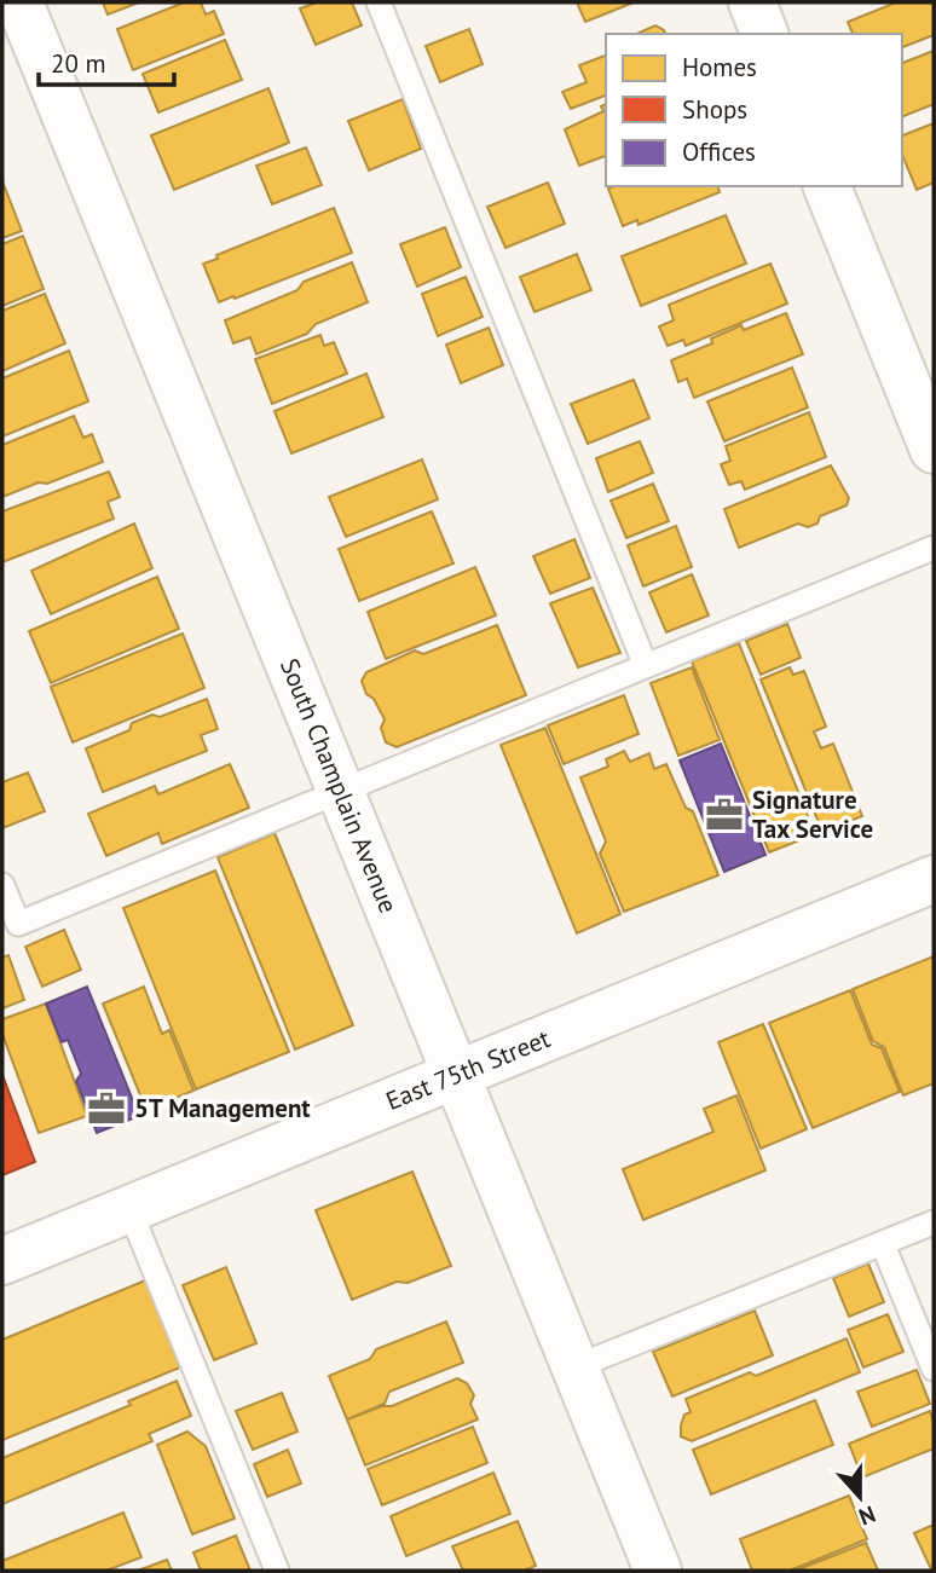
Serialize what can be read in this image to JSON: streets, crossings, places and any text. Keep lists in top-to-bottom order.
{
  "streets": {
    "street": ["South Champlain Avenue", "East 75th Street"]
  },
  "crossings": [
    ["South Champlain Avenue", "East 75th Street"]
  ],
  "places": {
    "office": ["Signature Tax Service", "5T Management"]
  },
  "legend": ["Homes", "Shops", "Offices"],
  "scale_bar": "20 m",
  "north": "bottom"
}
